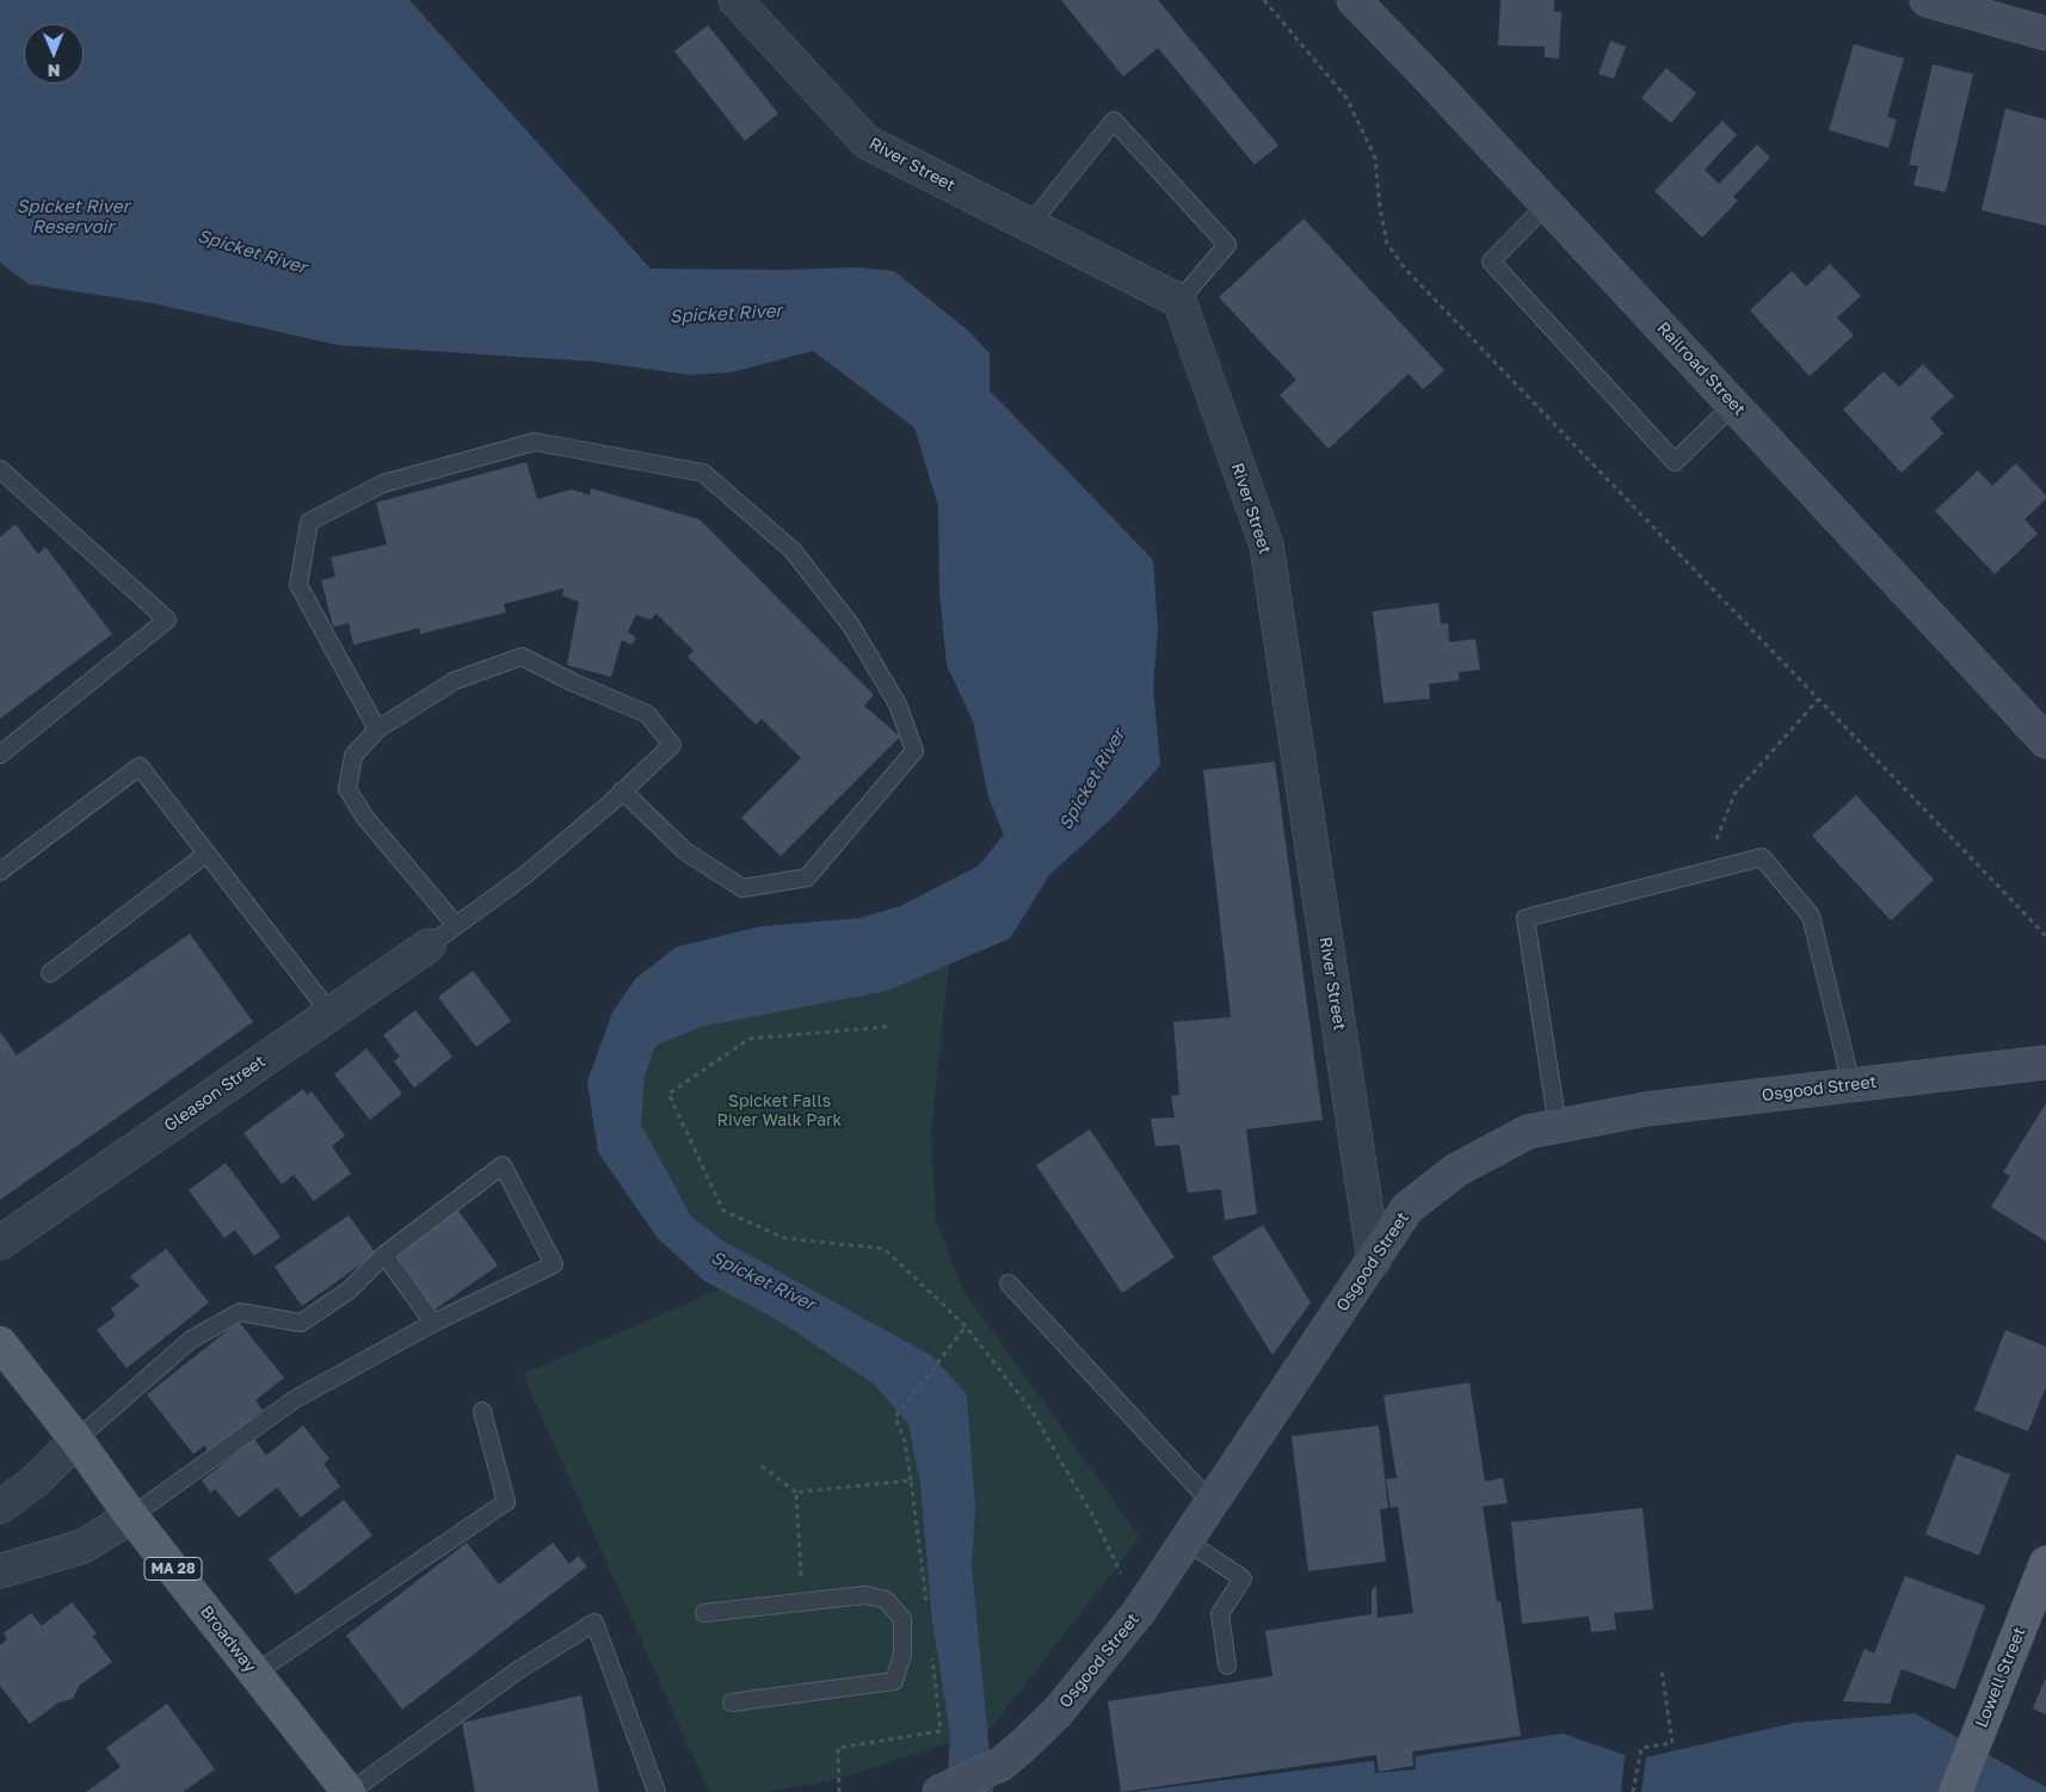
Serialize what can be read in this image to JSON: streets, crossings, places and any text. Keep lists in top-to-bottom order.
{
  "streets": {
    "main road": [
      "Railroad Street",
      "Osgood Street",
      "MA 28",
      "Broadway",
      "Lowell Street"
    ],
    "street": ["River Street", "Gleason Street"]
  },
  "crossings": [
    ["River Street", "Osgood Street"]
  ],
  "water": ["Spicket River Reservoir", "Spicket River"],
  "parks": ["Spicket Falls River Walk Park"],
  "north": "bottom"
}
